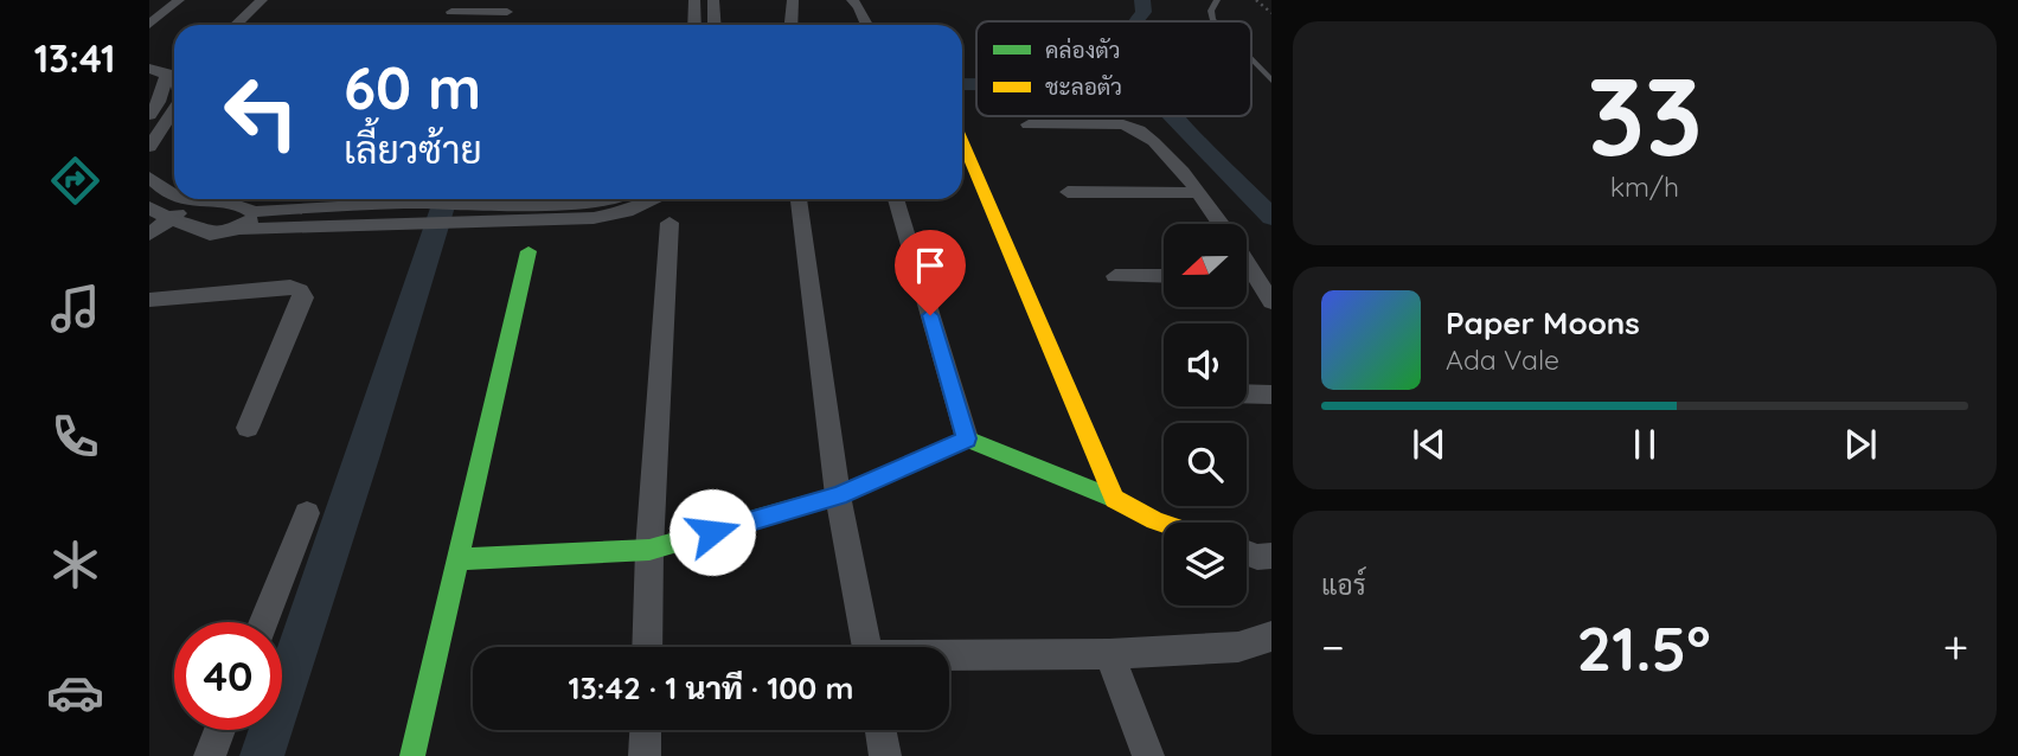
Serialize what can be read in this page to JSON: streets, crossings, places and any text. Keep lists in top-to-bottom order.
{
  "legend": ["คล่องตัว", "ชะลอตัว"],
  "north": "left",
  "page": {
    "tabs": "13:41",
    "tile": [
      ["33", "km/h"],
      "แอร์"
    ],
    "turn": ["60 m", "เลี้ยวซ้าย"],
    "song": ["Paper Moons", "Ada Vale"],
    "heat": ["−", "21.5°", "+"],
    "limit": "40",
    "trip": "13:42 · 1 นาที · 100 m"
  }
}
